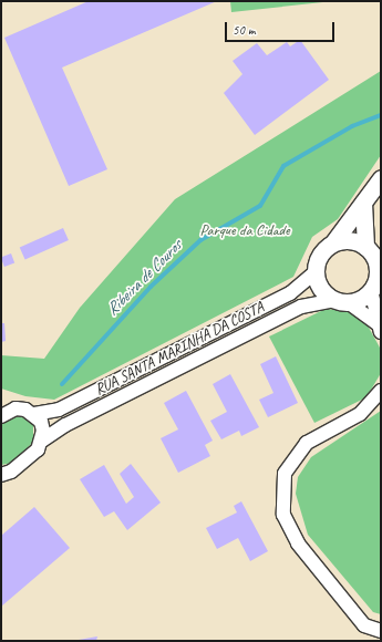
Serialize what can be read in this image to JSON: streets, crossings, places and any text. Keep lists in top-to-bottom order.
{
  "streets": {
    "street": ["RUA SANTA MARINHA DA COSTA"]
  },
  "water": ["Ribeira de Couros"],
  "parks": ["Parque da Cidade"],
  "scale_bar": "50 m"
}
